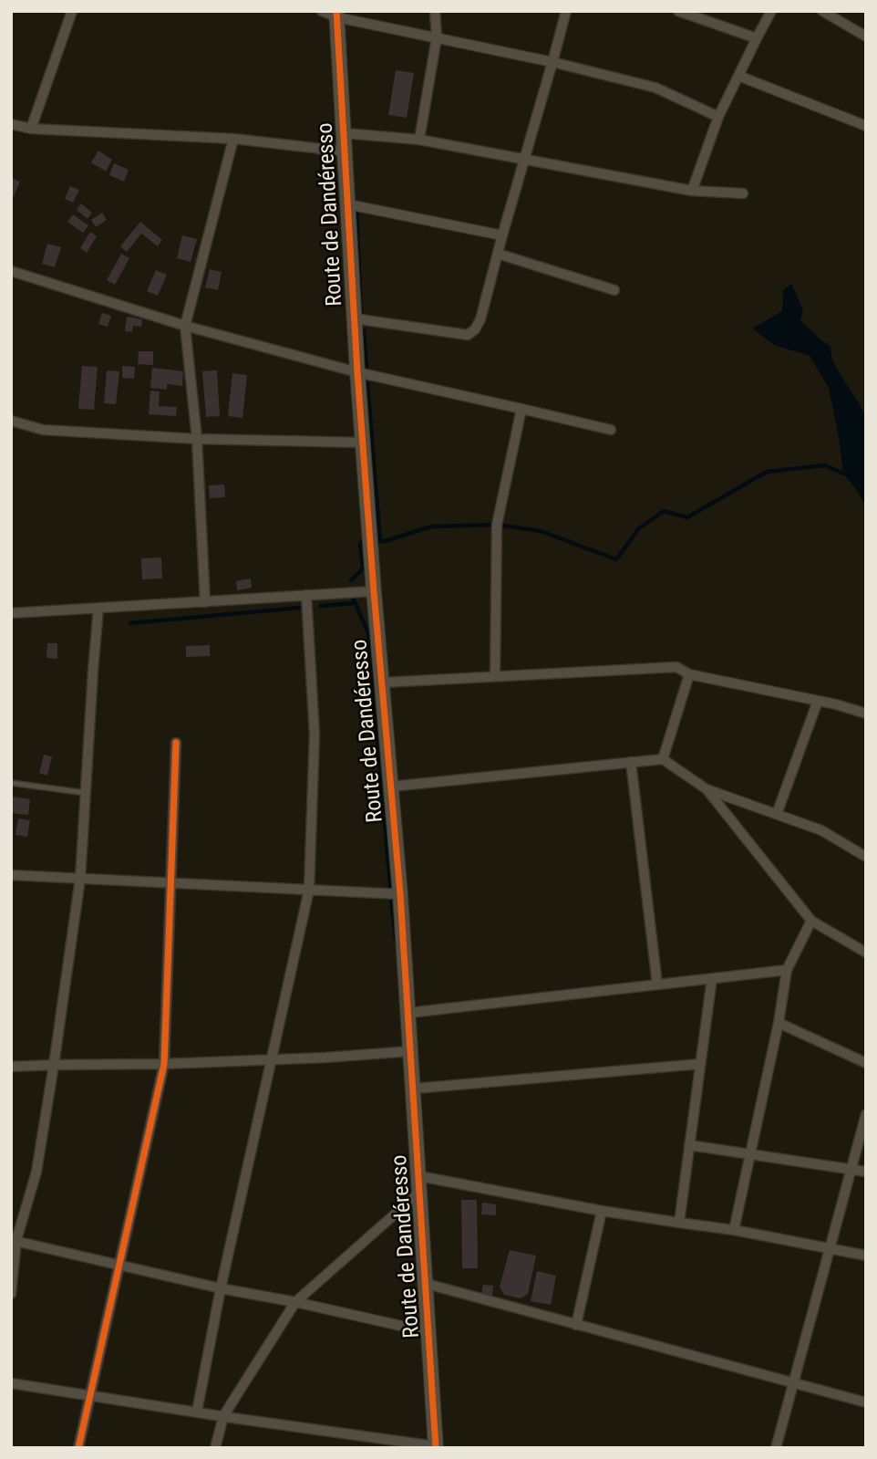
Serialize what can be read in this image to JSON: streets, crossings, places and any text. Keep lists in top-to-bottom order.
{
  "streets": {
    "street": ["Route de Dandéresso"]
  }
}
